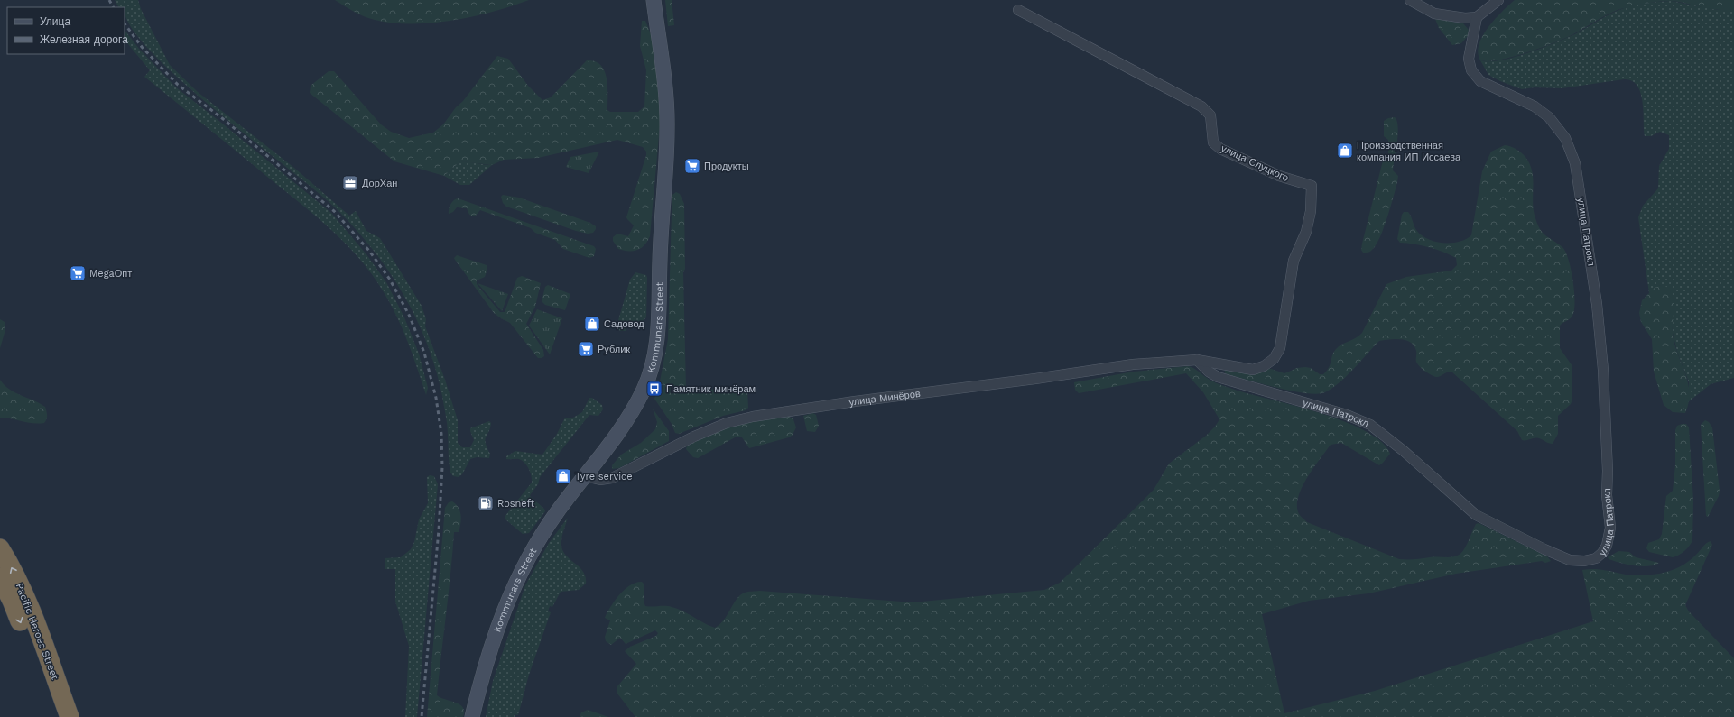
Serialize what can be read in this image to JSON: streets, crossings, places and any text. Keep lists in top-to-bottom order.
{
  "streets": {
    "highway": ["Pacific Heroes Street"],
    "main road": ["Kommunars Street"],
    "street": ["улица Слуцкого", "улица Патрокл", "улица Минёров"]
  },
  "crossings": [
    ["улица Слуцкого", "улица Минёров"],
    ["улица Патрокл", "улица Минёров"],
    ["Kommunars Street", "улица Минёров"]
  ],
  "places": {
    "shop": ["Производственная компания ИП Иссаева", "Садовод", "Tyre service"],
    "supermarket": ["Продукты", "MegaОпт", "Рублик"],
    "office": ["ДорХан"],
    "bus stop": ["Памятник минёрам"],
    "fuel station": ["Rosneft"]
  },
  "legend": ["Улица", "Железная дорога"]
}
